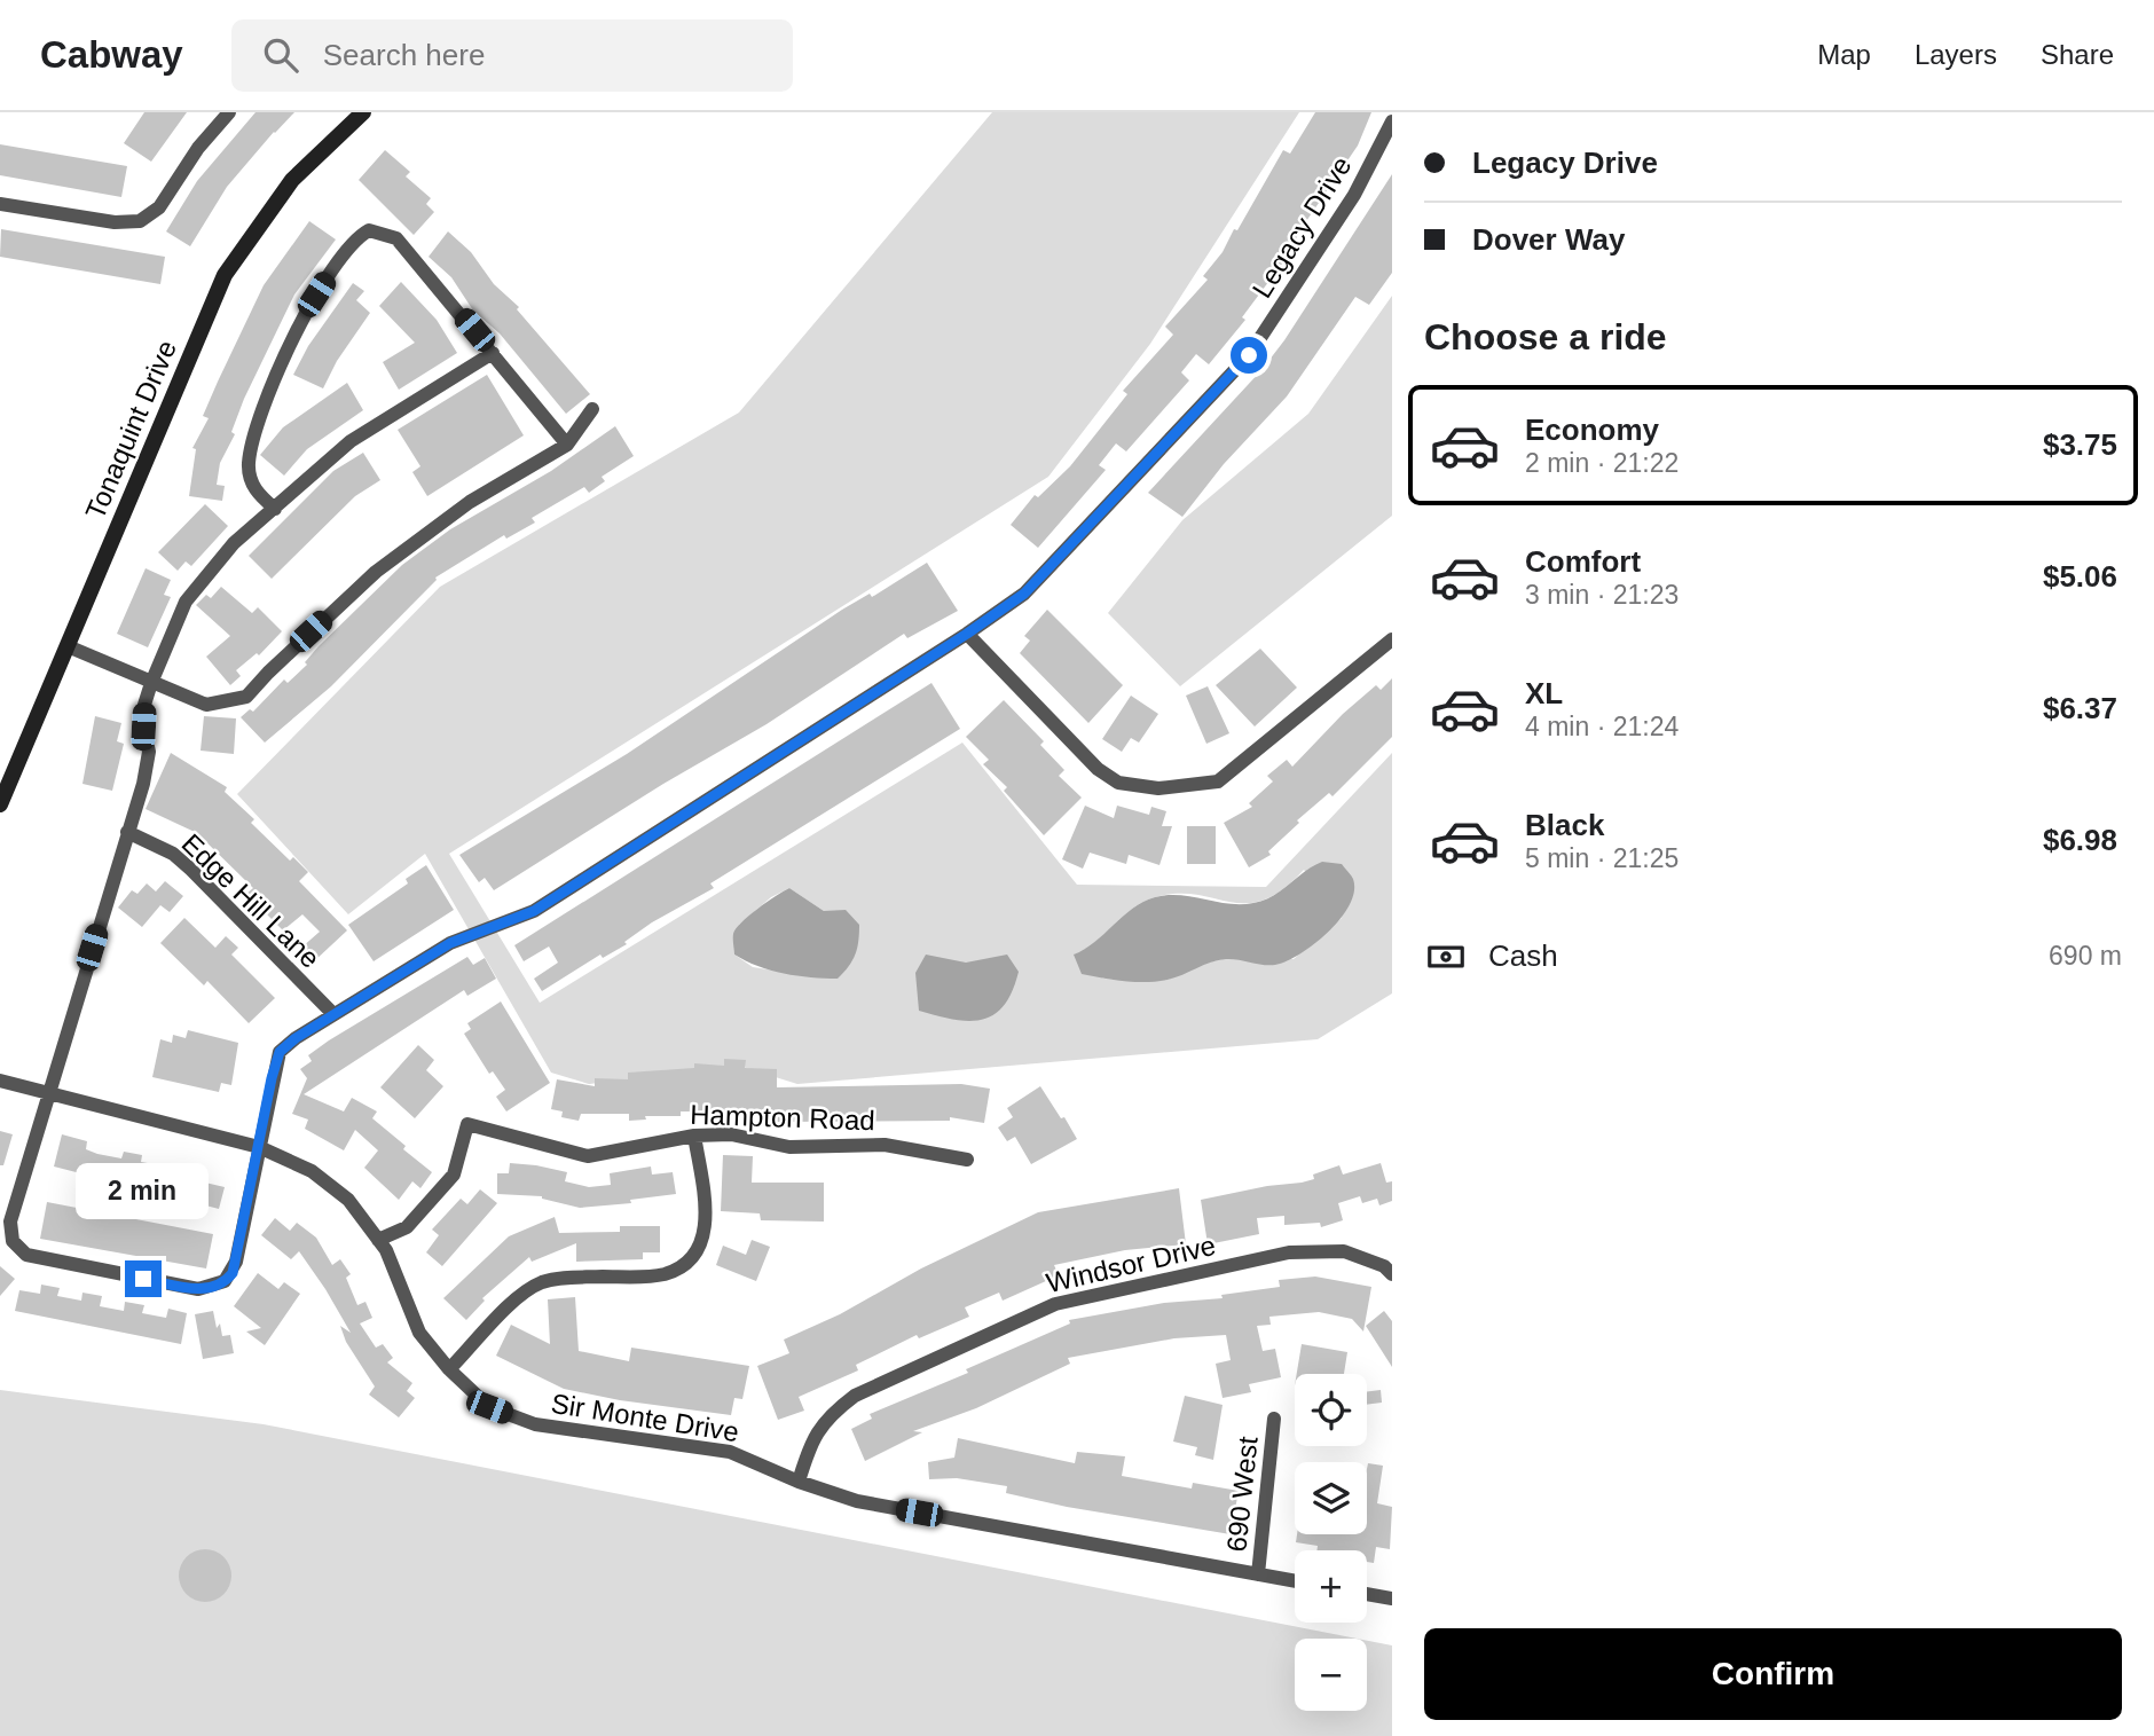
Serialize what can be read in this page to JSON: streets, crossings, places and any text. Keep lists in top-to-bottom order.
{
  "streets": {
    "street": [
      "Legacy Drive",
      "Tonaquint Drive",
      "Edge Hill Lane",
      "Hampton Road",
      "Windsor Drive",
      "Sir Monte Drive",
      "690 West"
    ]
  },
  "crossings": [
    ["Legacy Drive", "Edge Hill Lane"],
    ["Legacy Drive", "Sir Monte Drive"],
    ["Hampton Road", "Sir Monte Drive"],
    ["Windsor Drive", "Sir Monte Drive"],
    ["Sir Monte Drive", "690 West"]
  ],
  "page": {
    "header": "Cabway",
    "search": "Search here",
    "nav": ["Map", "Layers", "Share"],
    "banner": ["Legacy Drive", "Dover Way"],
    "heading": "Choose a ride",
    "list": [
      {
        "name": "Economy",
        "note": "2 min · 21:22",
        "value": "$3.75"
      },
      {
        "name": "Comfort",
        "note": "3 min · 21:23",
        "value": "$5.06"
      },
      {
        "name": "XL",
        "note": "4 min · 21:24",
        "value": "$6.37"
      },
      {
        "name": "Black",
        "note": "5 min · 21:25",
        "value": "$6.98"
      }
    ],
    "pay": ["Cash", "690 m"],
    "bubble": "2 min",
    "map_buttons": ["+", "−"],
    "buttons": "Confirm"
  }
}
